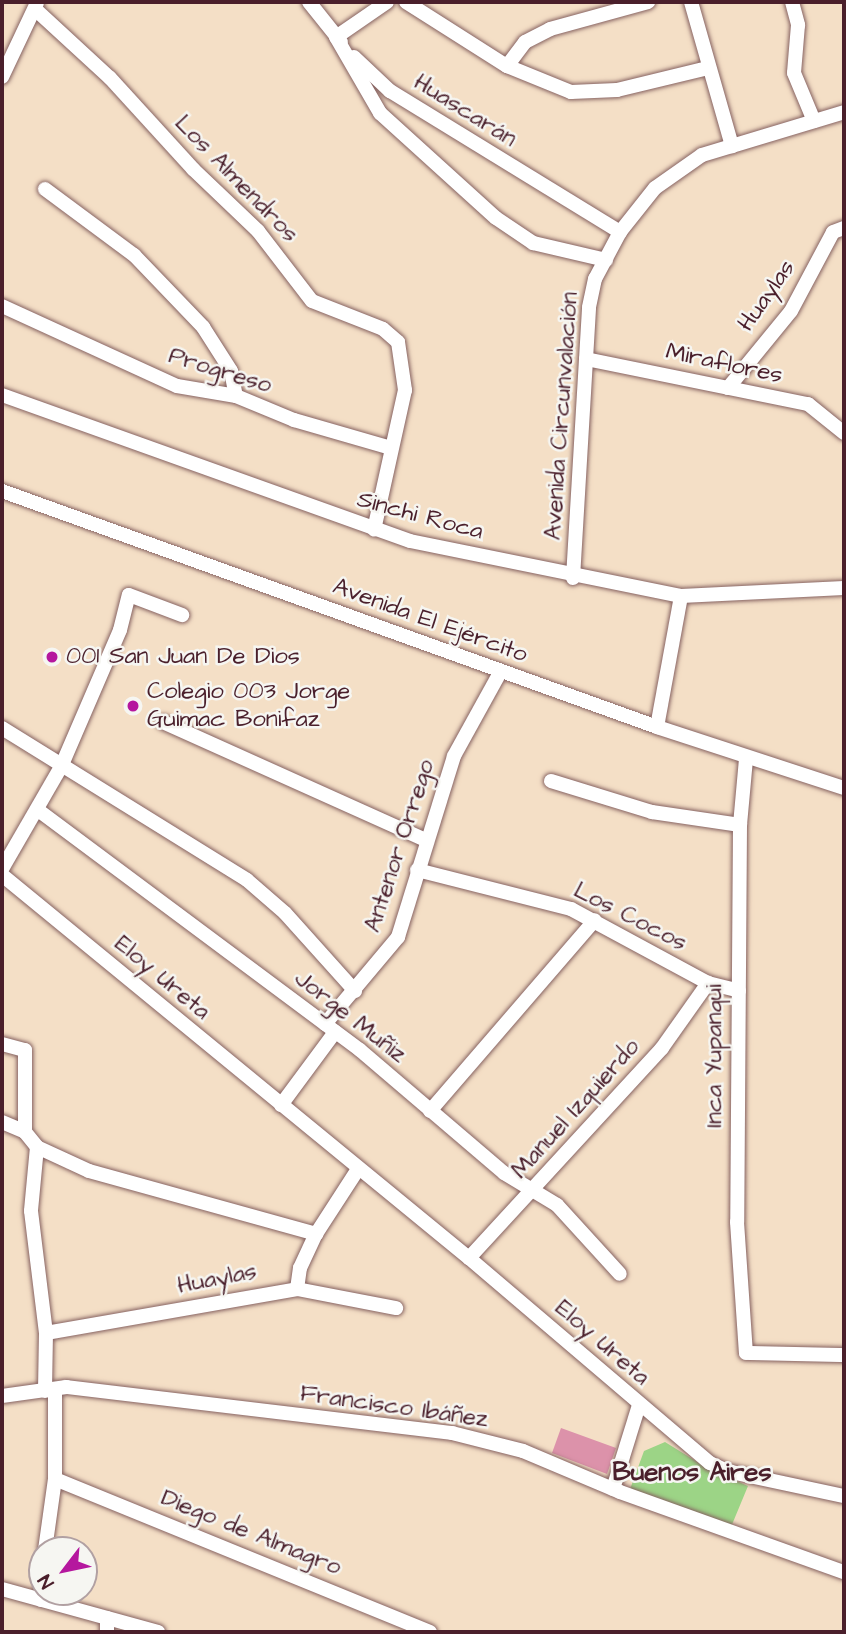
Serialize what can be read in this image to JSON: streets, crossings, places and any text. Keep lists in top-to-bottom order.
{
  "streets": {
    "street": [
      "Huascarán",
      "Los Almendros",
      "Huaylas",
      "Miraflores",
      "Progreso",
      "Avenida Circunvalación",
      "Sinchi Roca",
      "Avenida El Ejército",
      "Antenor Orrego",
      "Los Cocos",
      "Eloy Ureta",
      "Jorge Muñiz",
      "Inca Yupanqui",
      "Manuel Izquierdo",
      "Francisco Ibáñez",
      "Diego de Almagro"
    ]
  },
  "crossings": [
    ["Huascarán", "Avenida Circunvalación"],
    ["Los Almendros", "Progreso"],
    ["Los Almendros", "Sinchi Roca"],
    ["Huaylas", "Miraflores"],
    ["Miraflores", "Avenida Circunvalación"],
    ["Avenida Circunvalación", "Sinchi Roca"],
    ["Avenida El Ejército", "Antenor Orrego"],
    ["Avenida El Ejército", "Inca Yupanqui"],
    ["Antenor Orrego", "Los Cocos"],
    ["Antenor Orrego", "Eloy Ureta"],
    ["Antenor Orrego", "Jorge Muñiz"],
    ["Los Cocos", "Inca Yupanqui"],
    ["Los Cocos", "Manuel Izquierdo"],
    ["Eloy Ureta", "Manuel Izquierdo"],
    ["Jorge Muñiz", "Manuel Izquierdo"]
  ],
  "districts": ["Buenos Aires"],
  "places": ["001 San Juan De Dios", "Colegio 003 Jorge Guimac Bonifaz"],
  "north": "bottom left"
}
